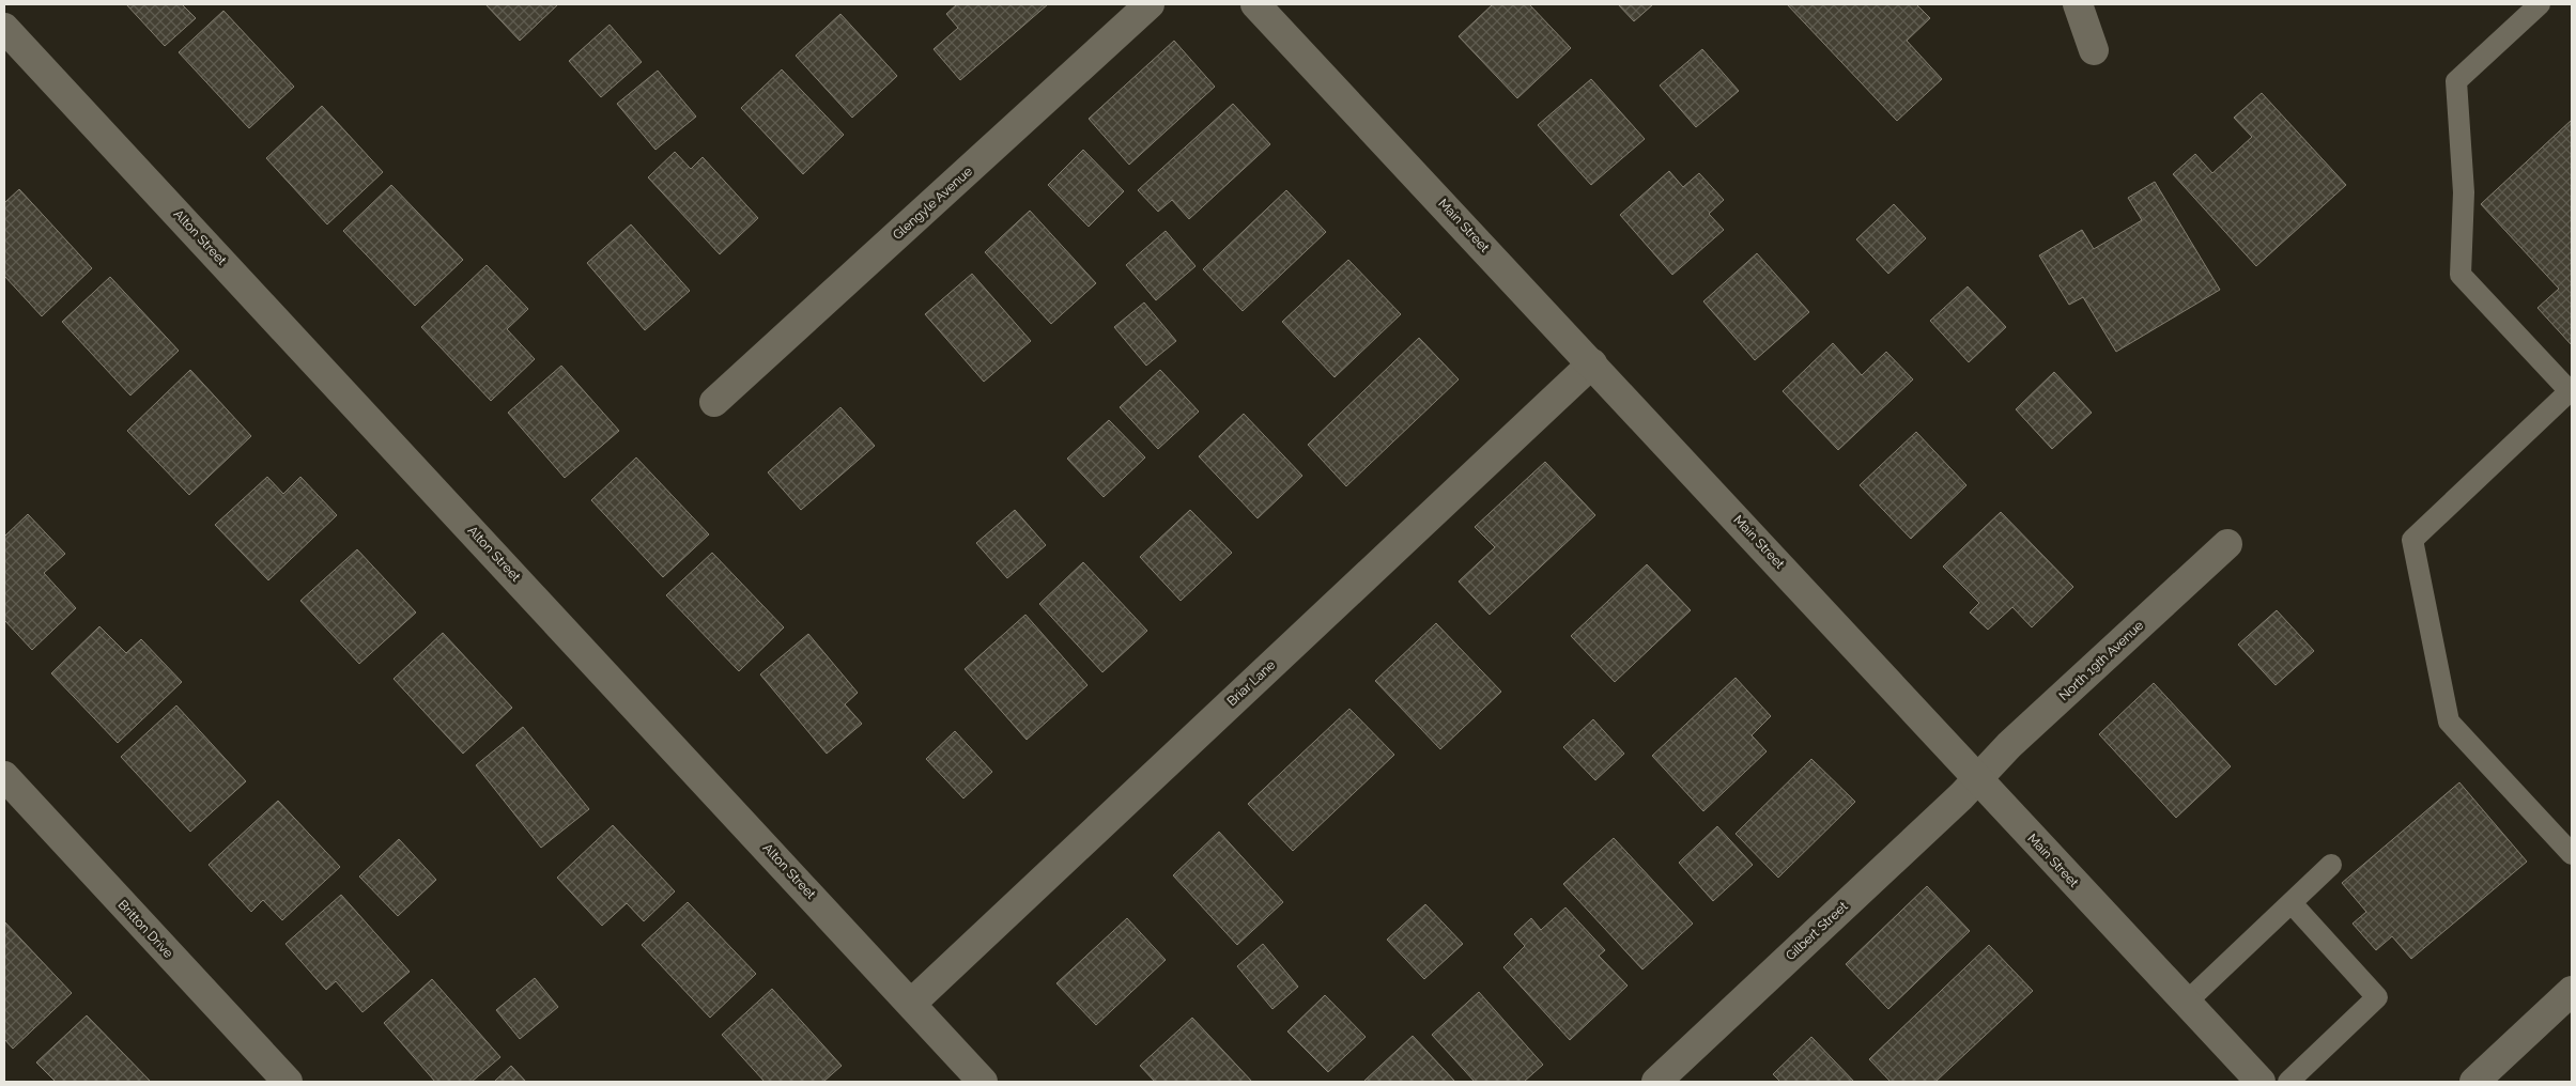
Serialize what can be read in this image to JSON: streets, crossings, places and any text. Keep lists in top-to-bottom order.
{
  "streets": {
    "street": [
      "Glengyle Avenue",
      "Main Street",
      "Alton Street",
      "North 19th Avenue",
      "Briar Lane",
      "Britton Drive",
      "Gilbert Street"
    ]
  },
  "crossings": [
    ["Main Street", "North 19th Avenue"],
    ["Main Street", "Briar Lane"],
    ["Main Street", "Gilbert Street"],
    ["Alton Street", "Briar Lane"],
    ["North 19th Avenue", "Gilbert Street"]
  ]
}
